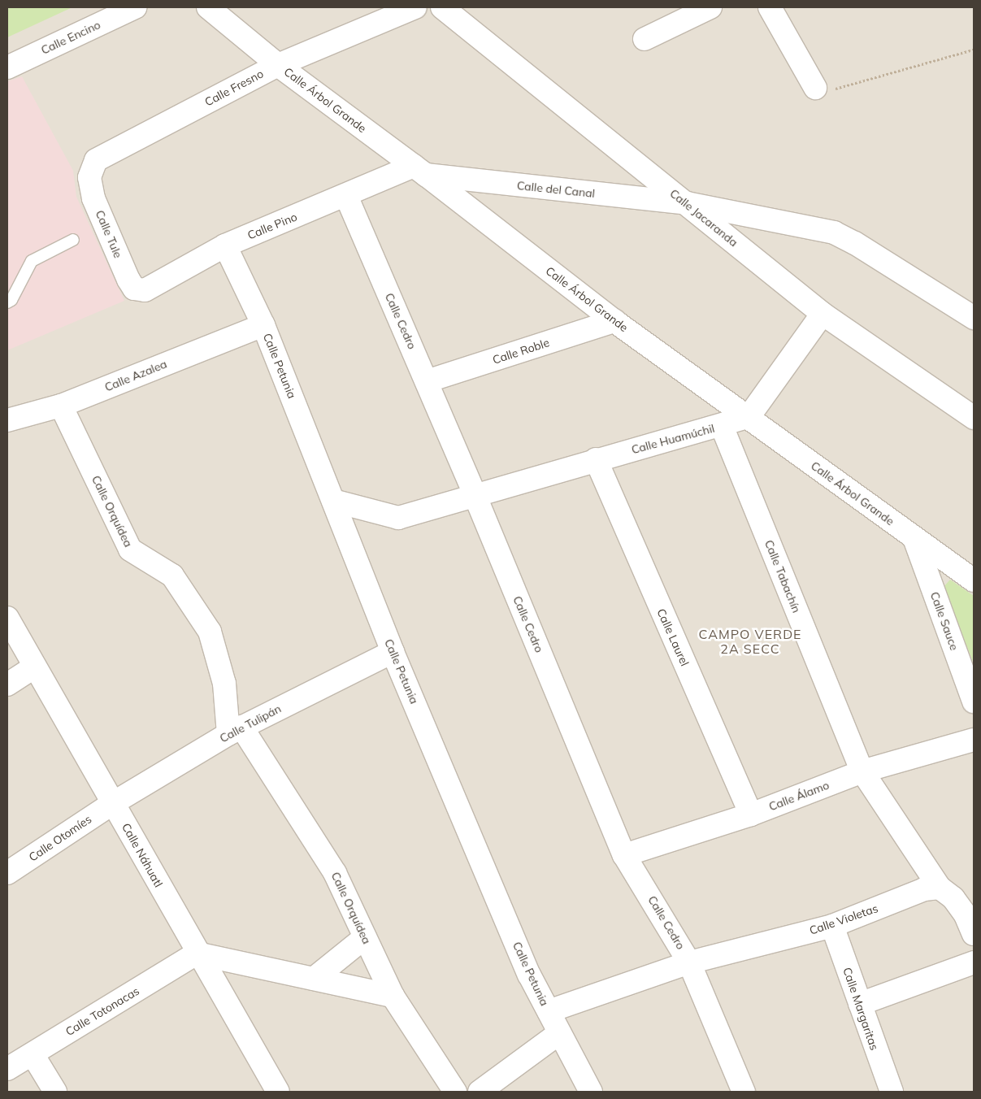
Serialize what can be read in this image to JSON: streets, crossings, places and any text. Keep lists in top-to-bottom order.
{
  "streets": {
    "street": [
      "Calle Encino",
      "Calle Fresno",
      "Calle Árbol Grande",
      "Calle del Canal",
      "Calle Jacaranda",
      "Calle Pino",
      "Calle Tule",
      "Calle Cedro",
      "Calle Roble",
      "Calle Petunia",
      "Calle Azalea",
      "Calle Huamúchil",
      "Calle Orquídea",
      "Calle Tabachín",
      "Calle Sauce",
      "Calle Laurel",
      "Calle Tulipán",
      "Calle Álamo",
      "Calle Otomíes",
      "Calle Náhuatl",
      "Calle Violetas",
      "Calle Margaritas",
      "Calle Totonacas"
    ]
  },
  "crossings": [
    ["Calle Fresno", "Calle Árbol Grande"],
    ["Calle Fresno", "Calle Tule"],
    ["Calle Árbol Grande", "Calle del Canal"],
    ["Calle Árbol Grande", "Calle Pino"],
    ["Calle Árbol Grande", "Calle Roble"],
    ["Calle Árbol Grande", "Calle Huamúchil"],
    ["Calle Árbol Grande", "Calle Sauce"],
    ["Calle del Canal", "Calle Jacaranda"],
    ["Calle del Canal", "Calle Pino"],
    ["Calle Pino", "Calle Tule"],
    ["Calle Pino", "Calle Cedro"],
    ["Calle Pino", "Calle Petunia"],
    ["Calle Cedro", "Calle Roble"],
    ["Calle Cedro", "Calle Huamúchil"],
    ["Calle Cedro", "Calle Álamo"],
    ["Calle Cedro", "Calle Violetas"],
    ["Calle Petunia", "Calle Azalea"],
    ["Calle Petunia", "Calle Huamúchil"],
    ["Calle Petunia", "Calle Tulipán"],
    ["Calle Petunia", "Calle Violetas"],
    ["Calle Azalea", "Calle Orquídea"],
    ["Calle Huamúchil", "Calle Tabachín"],
    ["Calle Huamúchil", "Calle Laurel"],
    ["Calle Orquídea", "Calle Tulipán"],
    ["Calle Tabachín", "Calle Álamo"],
    ["Calle Tabachín", "Calle Violetas"],
    ["Calle Laurel", "Calle Álamo"],
    ["Calle Tulipán", "Calle Otomíes"],
    ["Calle Tulipán", "Calle Náhuatl"],
    ["Calle Otomíes", "Calle Náhuatl"],
    ["Calle Náhuatl", "Calle Totonacas"],
    ["Calle Violetas", "Calle Margaritas"]
  ],
  "districts": ["CAMPO VERDE 2A SECC"]
}
